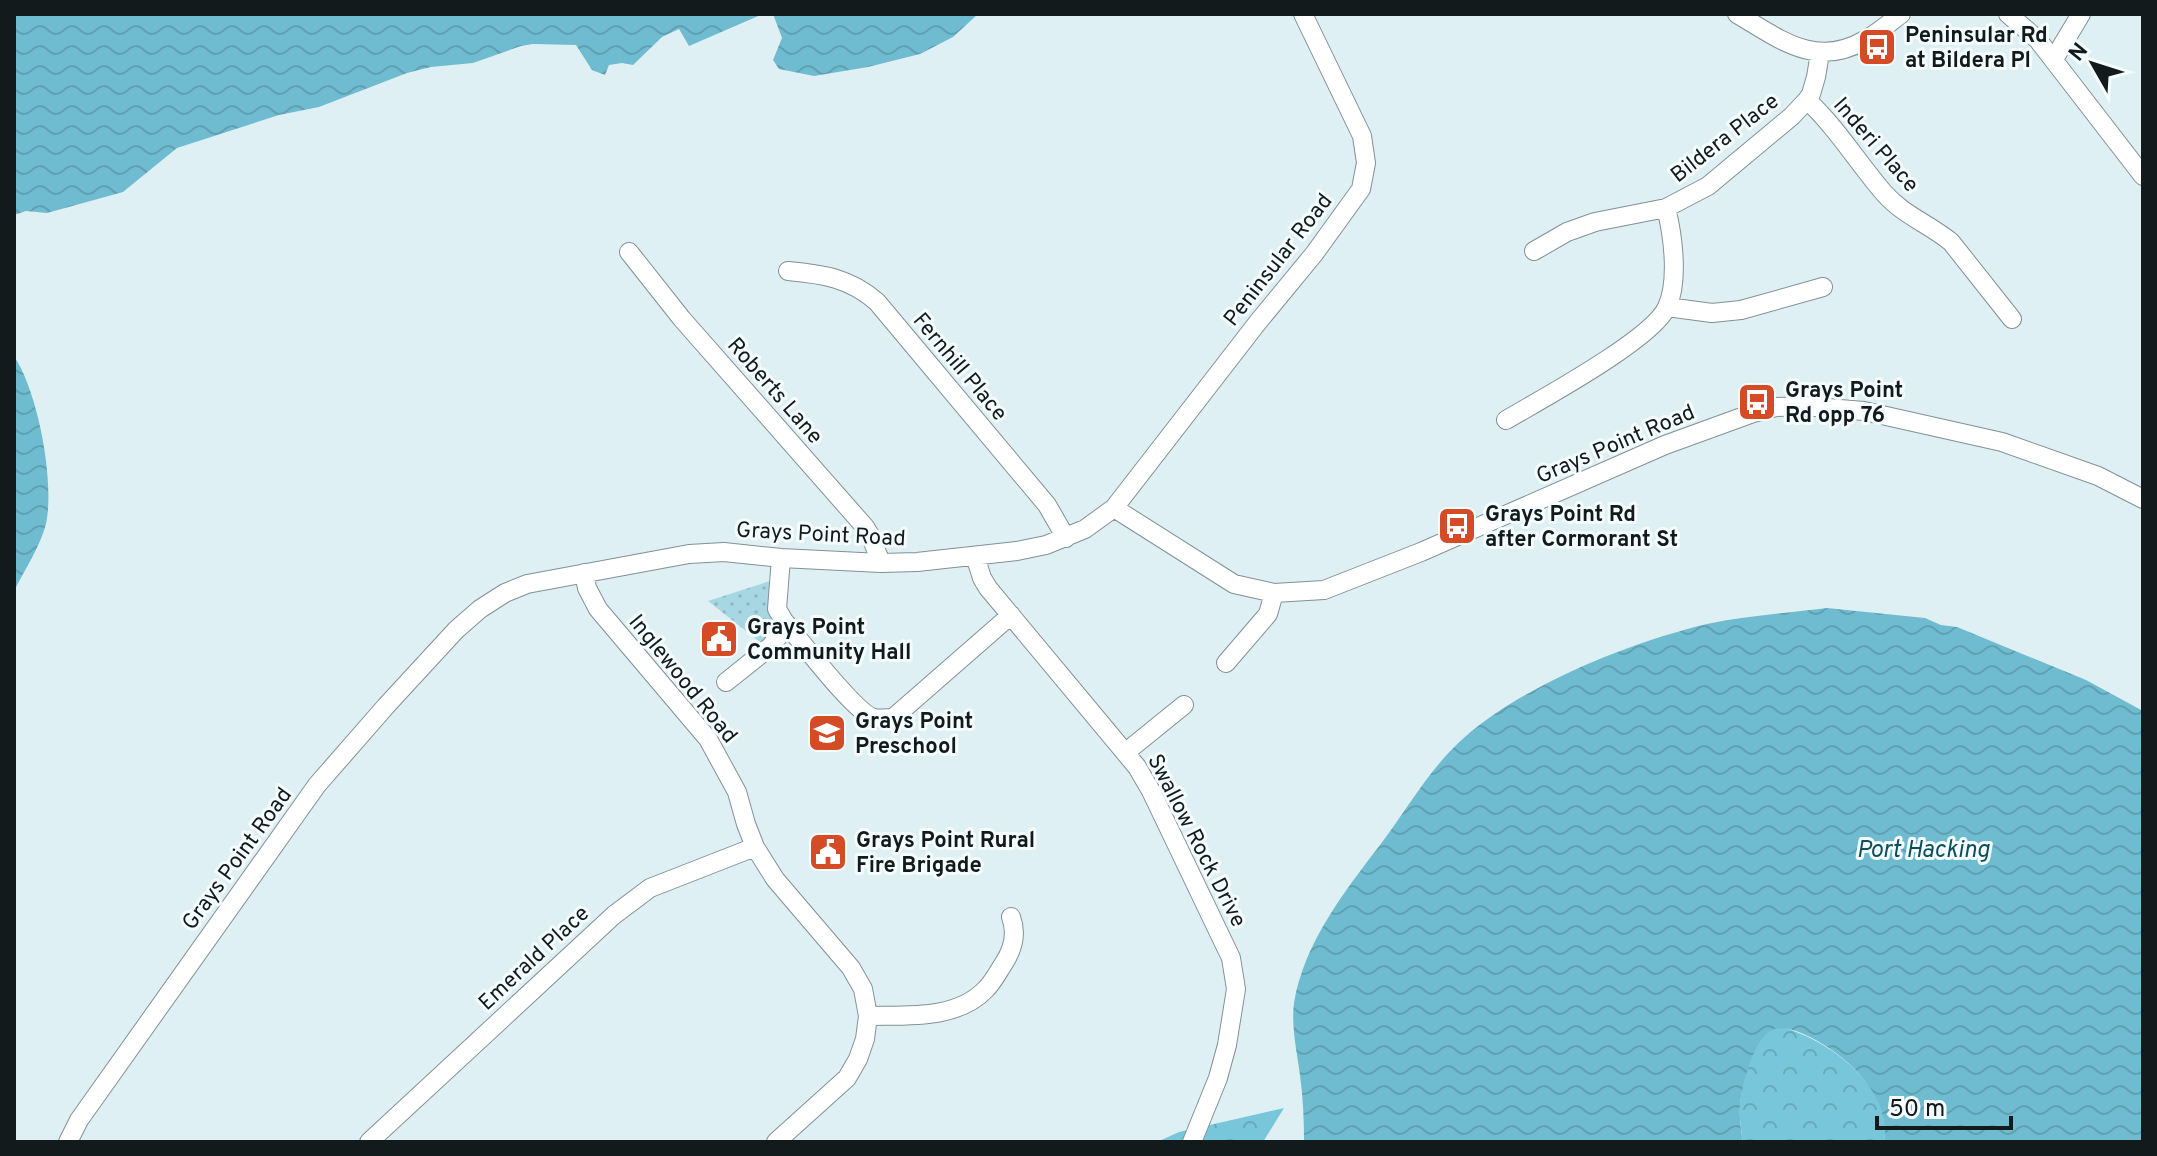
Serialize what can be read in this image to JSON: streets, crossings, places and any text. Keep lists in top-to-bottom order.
{
  "streets": {
    "street": [
      "Bildera Place",
      "Inderi Place",
      "Peninsular Road",
      "Fernhill Place",
      "Roberts Lane",
      "Grays Point Road",
      "Inglewood Road",
      "Swallow Rock Drive",
      "Emerald Place"
    ]
  },
  "crossings": [
    ["Bildera Place", "Inderi Place"],
    ["Peninsular Road", "Grays Point Road"],
    ["Fernhill Place", "Grays Point Road"],
    ["Roberts Lane", "Grays Point Road"],
    ["Grays Point Road", "Inglewood Road"],
    ["Grays Point Road", "Swallow Rock Drive"],
    ["Inglewood Road", "Emerald Place"]
  ],
  "water": ["Port Hacking"],
  "places": {
    "bus stop": ["Peninsular Rd at Bildera Pl", "Grays Point Rd opp 76", "Grays Point Rd after Cormorant St"],
    "public building": ["Grays Point Community Hall", "Grays Point Rural Fire Brigade"],
    "school or university": ["Grays Point Preschool"]
  },
  "scale_bar": "50 m",
  "north": "top left"
}
